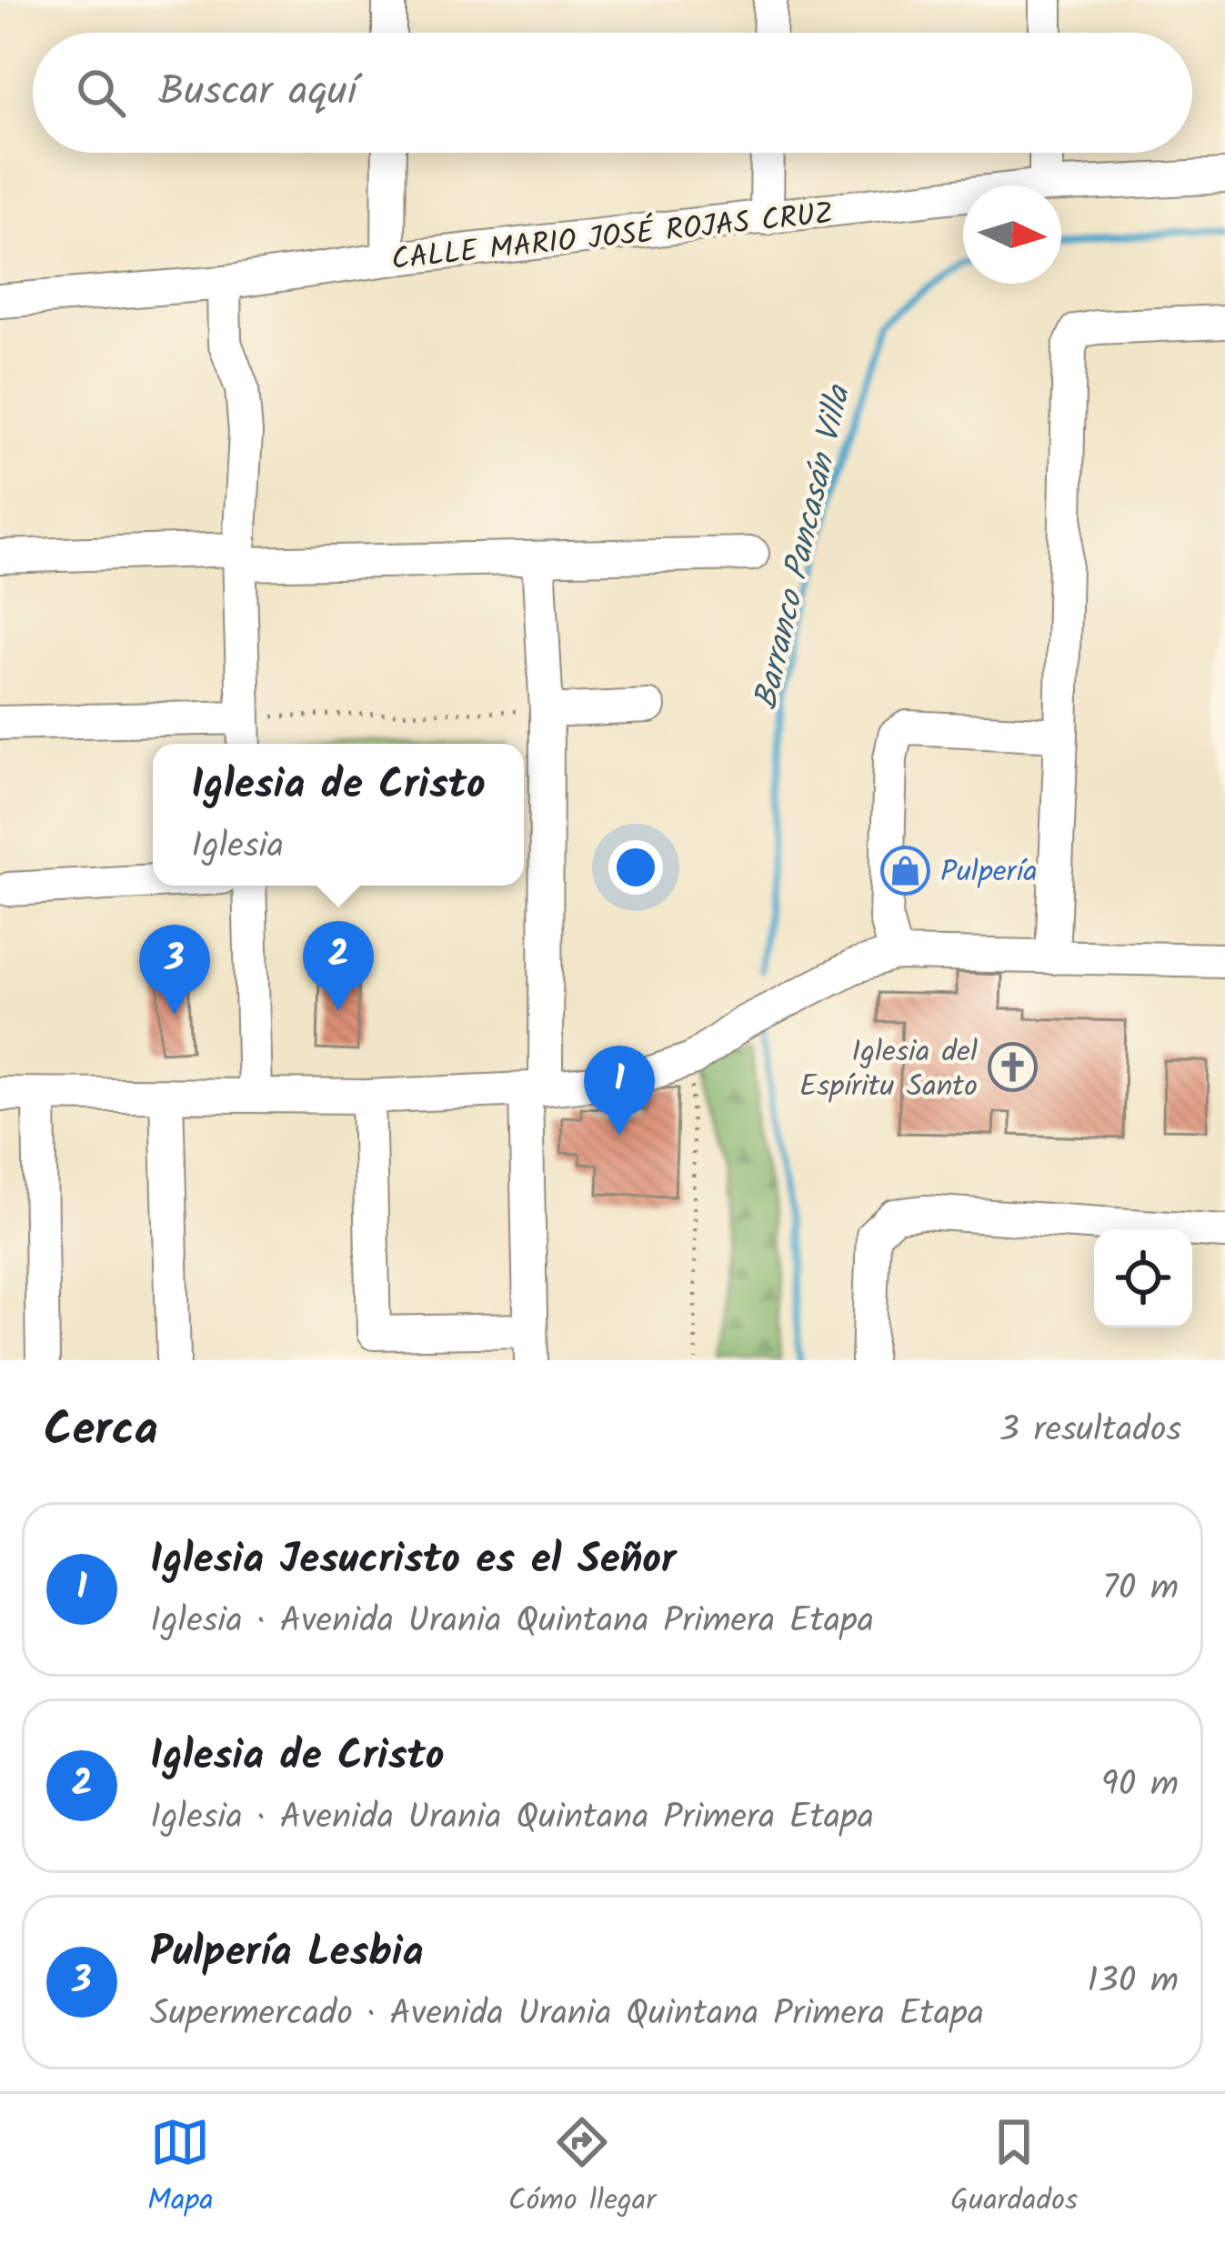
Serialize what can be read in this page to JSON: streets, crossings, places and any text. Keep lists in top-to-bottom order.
{
  "streets": {
    "street": ["CALLE MARIO JOSÉ ROJAS CRUZ"]
  },
  "water": ["Barranco Pancasán Villa"],
  "places": {
    "shop": ["Pulpería"],
    "church": ["Iglesia del Espíritu Santo"]
  },
  "north": "right",
  "page": {
    "search": "Buscar aquí",
    "popup": ["Iglesia de Cristo", "Iglesia"],
    "pins": ["2", "3", "1"],
    "heading": ["Cerca", "3 resultados"],
    "list": [
      {
        "mark": "1",
        "name": "Iglesia Jesucristo es el Señor",
        "note": "Iglesia · Avenida Urania Quintana Primera Etapa",
        "value": "70 m"
      },
      {
        "mark": "2",
        "name": "Iglesia de Cristo",
        "note": "Iglesia · Avenida Urania Quintana Primera Etapa",
        "value": "90 m"
      },
      {
        "mark": "3",
        "name": "Pulpería Lesbia",
        "note": "Supermercado · Avenida Urania Quintana Primera Etapa",
        "value": "130 m"
      }
    ],
    "nav": ["Mapa", "Cómo llegar", "Guardados"]
  }
}
